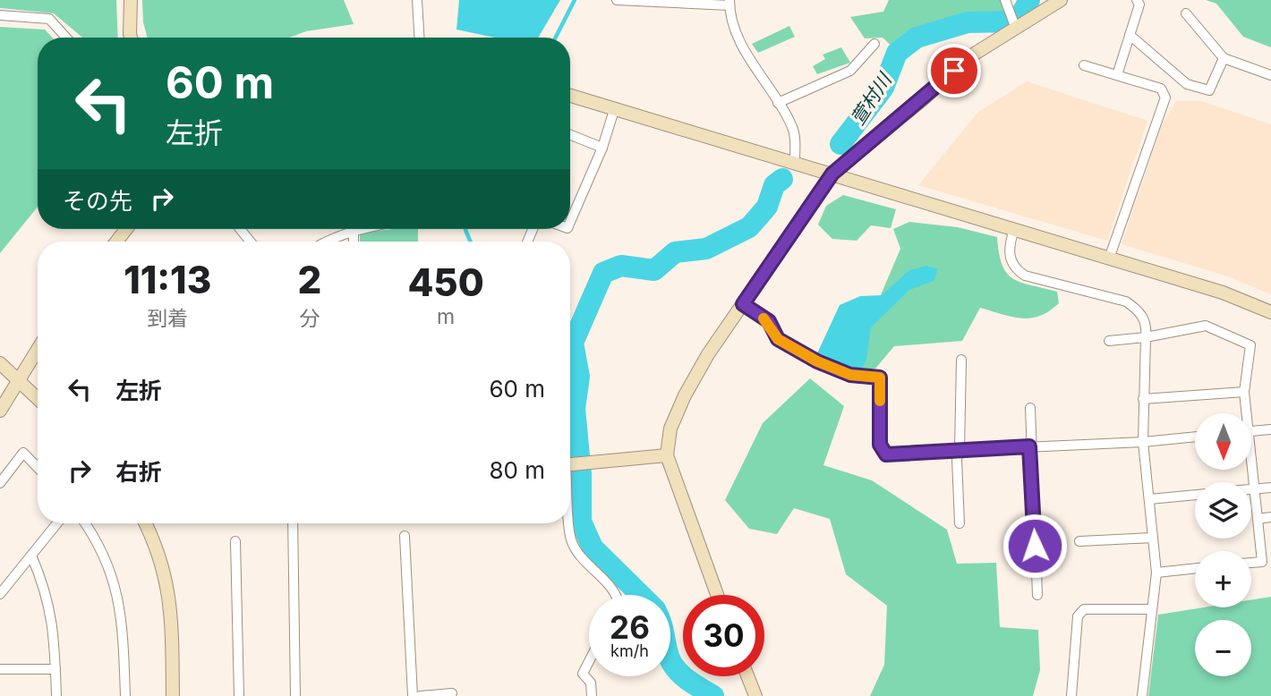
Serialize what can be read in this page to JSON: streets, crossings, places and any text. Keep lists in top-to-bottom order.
{
  "water": ["萱村川"],
  "north": "bottom",
  "page": {
    "turn": ["60 m", "左折"],
    "then": "その先",
    "eta": [
      "11:13",
      "到着",
      "2",
      "分",
      "450",
      "m"
    ],
    "list": [
      {
        "name": "左折",
        "value": "60 m"
      },
      {
        "name": "右折",
        "value": "80 m"
      }
    ],
    "map_buttons": ["+", "−"],
    "speed": "26 km/h",
    "limit": "30"
  }
}
